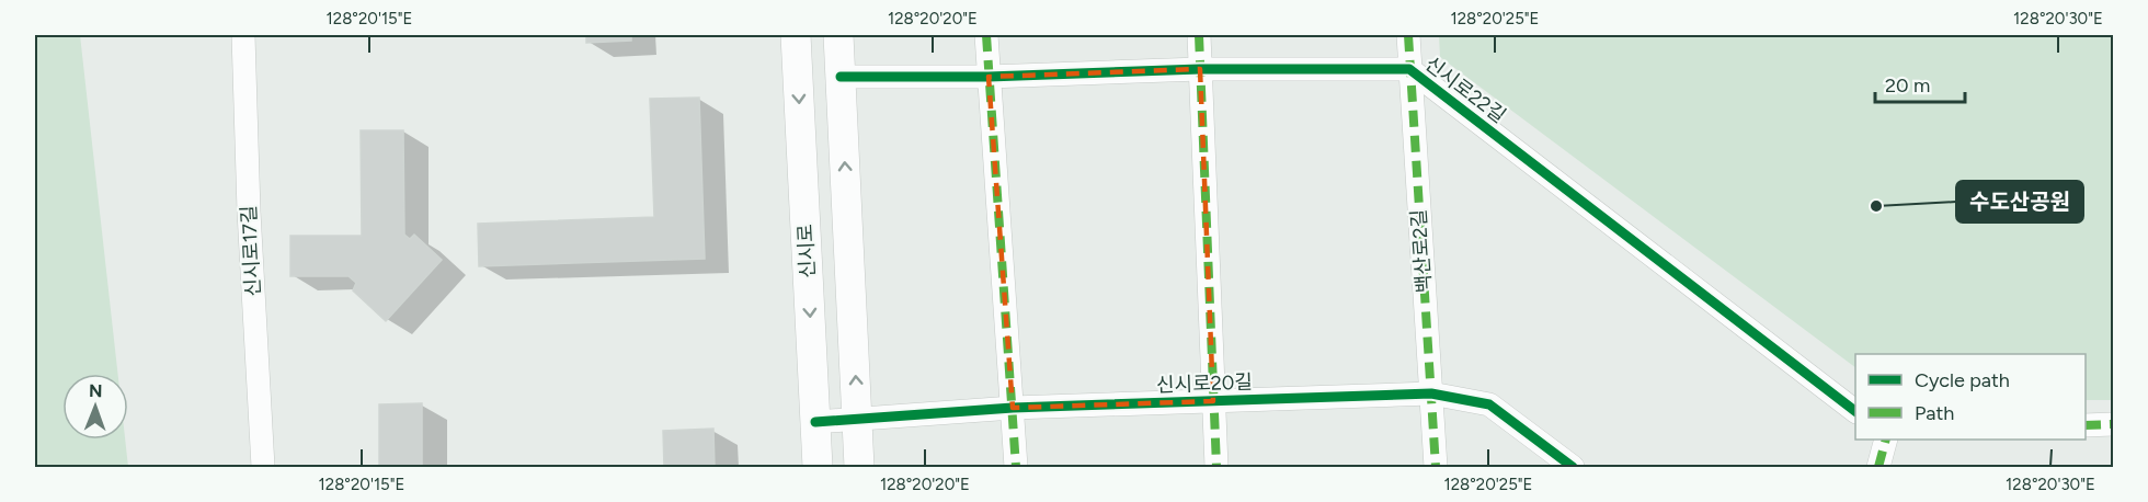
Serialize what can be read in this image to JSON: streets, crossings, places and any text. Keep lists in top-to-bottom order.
{
  "streets": {
    "street": [
      "신시로22길",
      "신시로17길",
      "신시로",
      "백산로2길",
      "신시로20길"
    ]
  },
  "crossings": [
    ["신시로22길", "백산로2길"],
    ["신시로22길", "신시로20길"],
    ["신시로", "신시로20길"],
    ["백산로2길", "신시로20길"]
  ],
  "places": ["수도산공원"],
  "legend": ["Cycle path", "Path"],
  "scale_bar": "20 m",
  "north": "top",
  "coordinates": [
    "128°20'15\"E",
    "128°20'20\"E",
    "128°20'25\"E",
    "128°20'30\"E"
  ]
}
